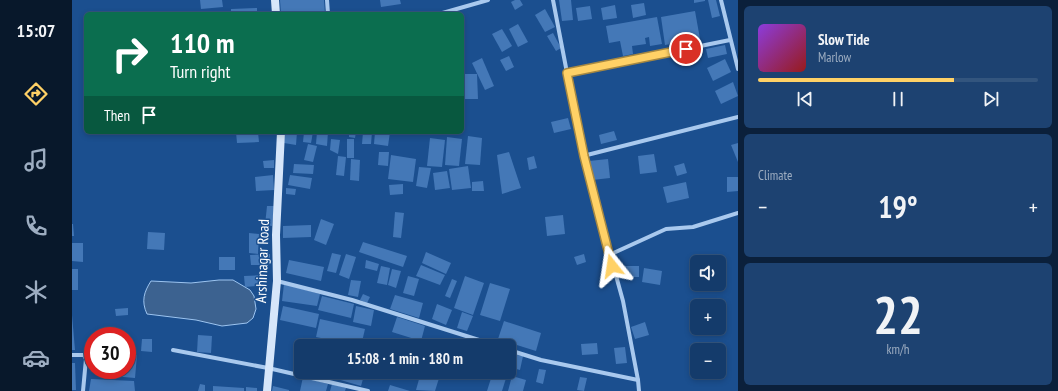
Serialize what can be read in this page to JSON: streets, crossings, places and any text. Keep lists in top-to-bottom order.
{
  "streets": {
    "street": ["Arshinagar Road"]
  },
  "page": {
    "tabs": "15:07",
    "turn": ["110 m", "Turn right"],
    "song": ["Slow Tide", "Marlow"],
    "then": "Then",
    "tile": [
      "Climate",
      ["22", "km/h"]
    ],
    "heat": ["−", "19°", "+"],
    "map_buttons": ["+", "−"],
    "limit": "30",
    "trip": "15:08 · 1 min · 180 m"
  }
}
